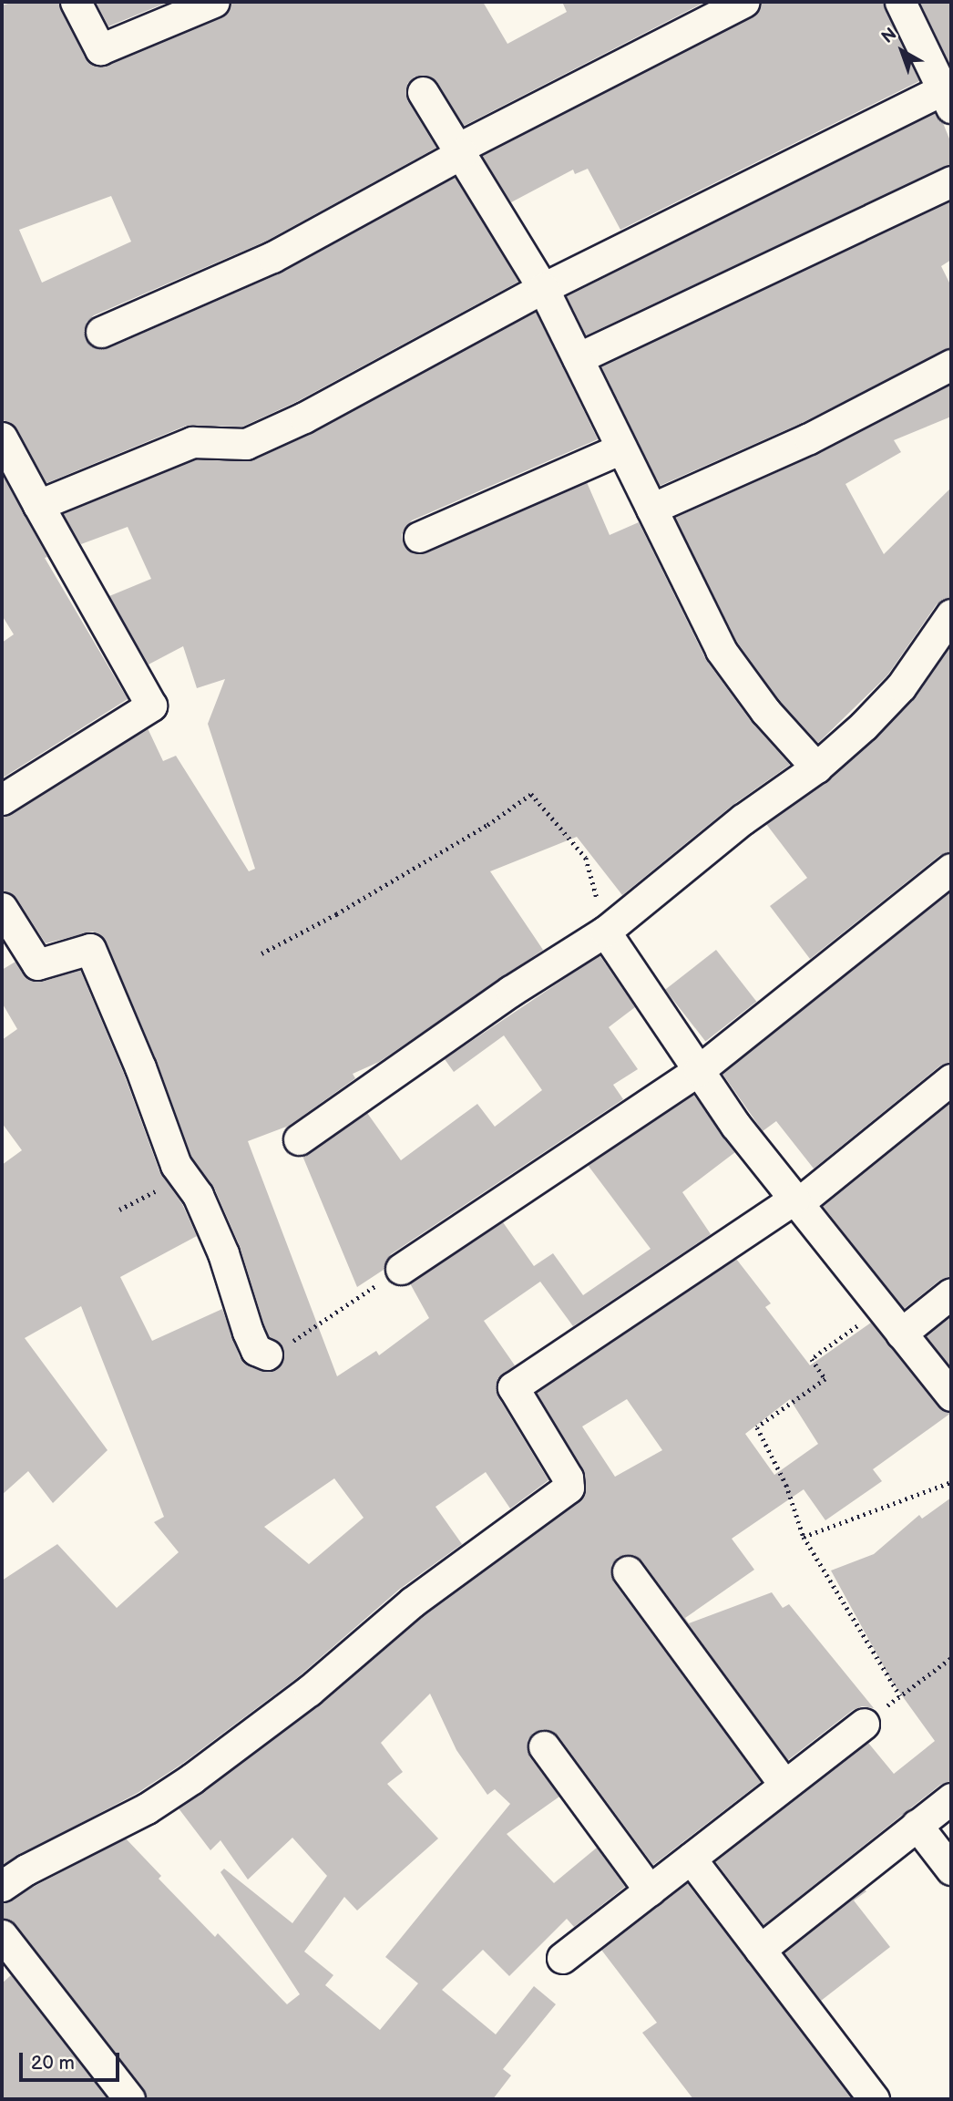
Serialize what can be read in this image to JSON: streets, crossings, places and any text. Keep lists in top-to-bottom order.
{
  "scale_bar": "20 m",
  "north": "top left"
}
